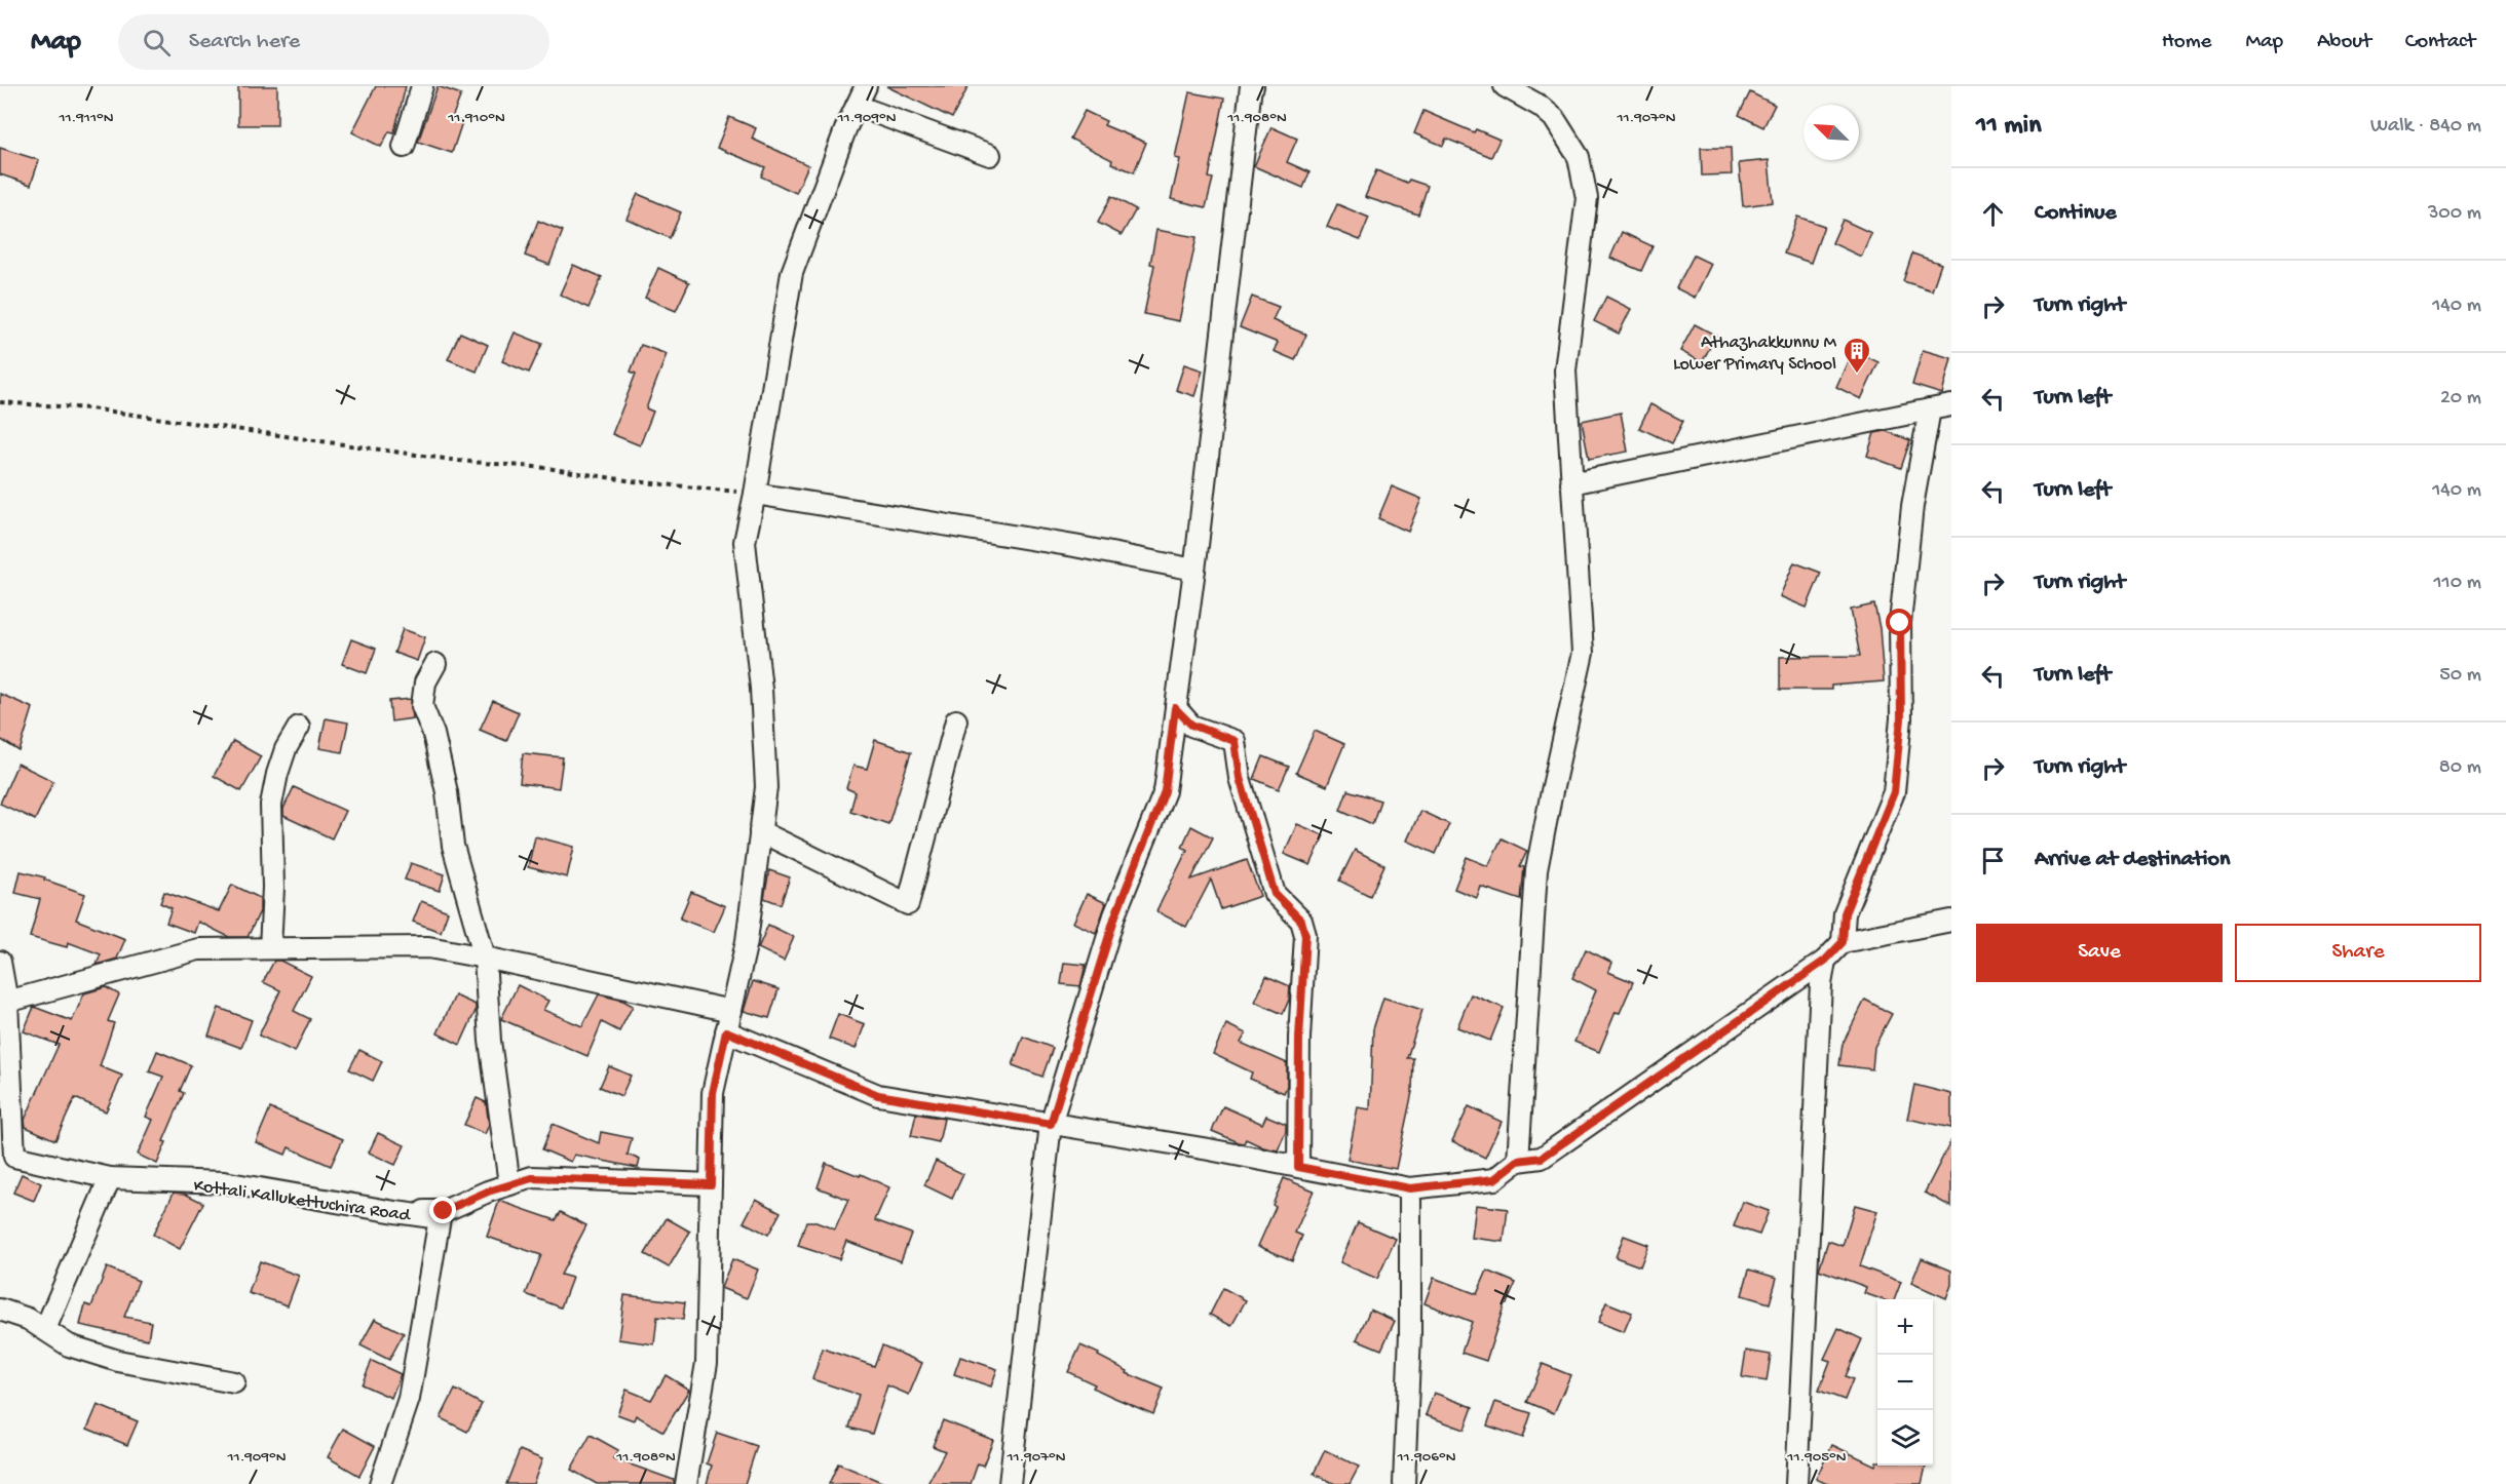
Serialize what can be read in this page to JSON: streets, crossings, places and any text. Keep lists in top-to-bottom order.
{
  "streets": {
    "street": ["Kottali Kallukettuchira Road"]
  },
  "places": {
    "building": ["Athazhakkunnu M Lower Primary School"]
  },
  "north": "top left",
  "page": {
    "header": "Map",
    "search": "Search here",
    "nav": [
      "Home",
      "Map",
      "About",
      "Contact"
    ],
    "heading": ["11 min", "Walk · 840 m"],
    "list": [
      ["Continue", "300 m"],
      ["Turn right", "140 m"],
      ["Turn left", "20 m"],
      ["Turn left", "140 m"],
      ["Turn right", "110 m"],
      ["Turn left", "50 m"],
      ["Turn right", "80 m"],
      "Arrive at destination"
    ],
    "buttons": ["Save", "Share"],
    "map_buttons": ["+", "−"]
  },
  "coordinates": [
    "11.911°N",
    "11.910°N",
    "11.909°N",
    "11.908°N",
    "11.907°N",
    "11.906°N",
    "11.905°N"
  ]
}
